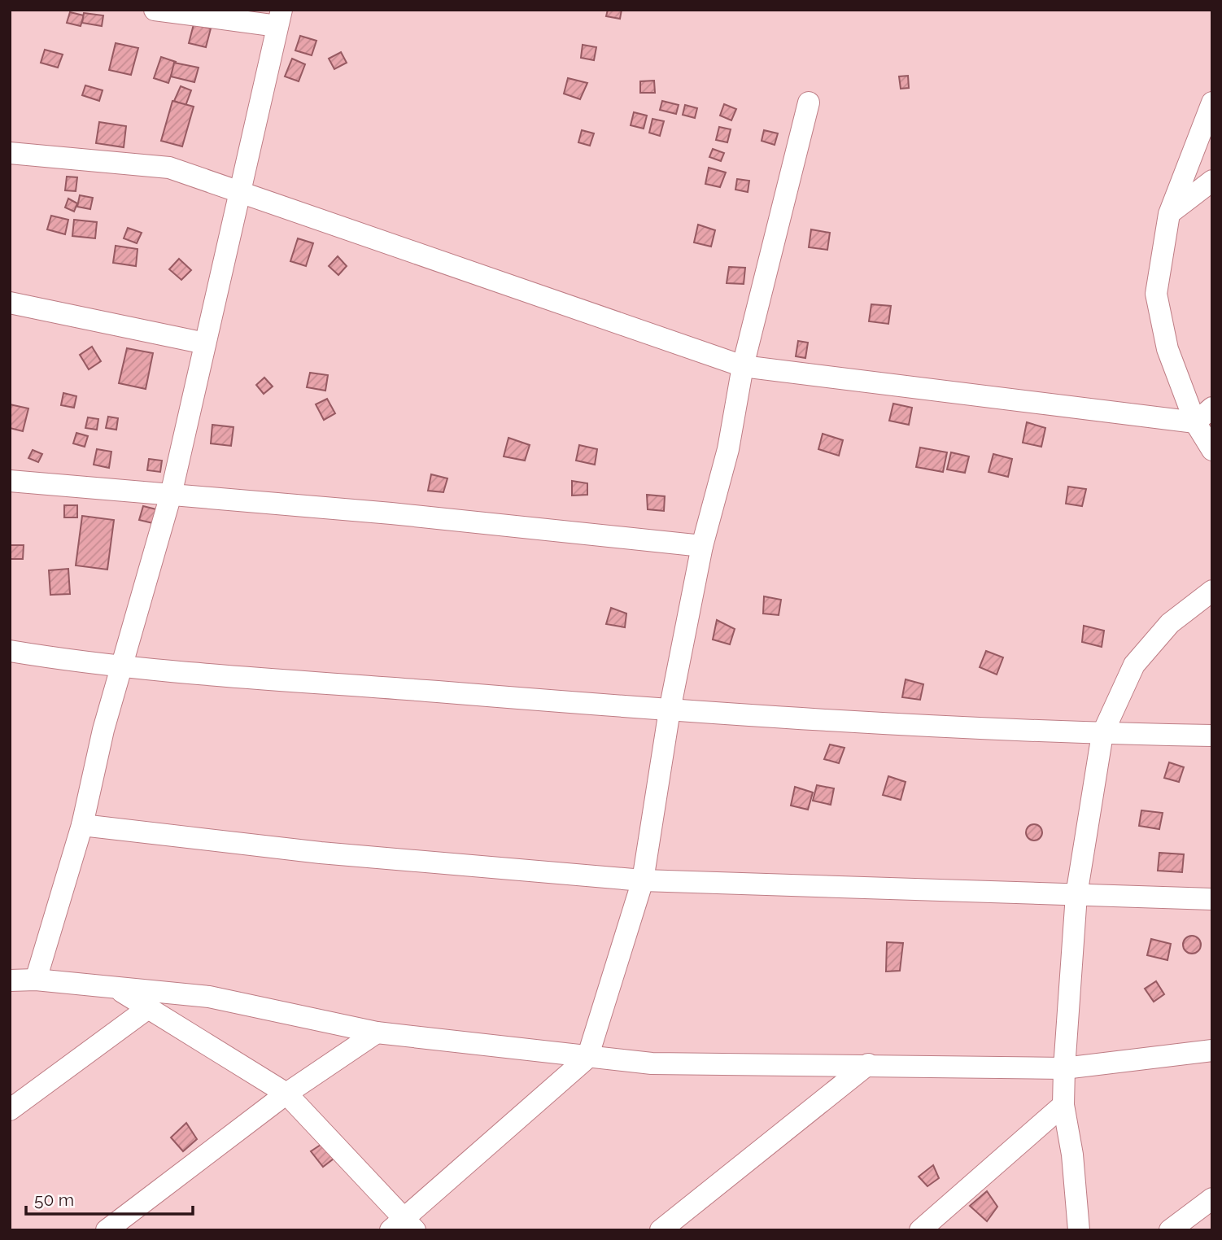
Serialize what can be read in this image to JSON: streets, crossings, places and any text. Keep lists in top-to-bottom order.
{
  "scale_bar": "50 m"
}
